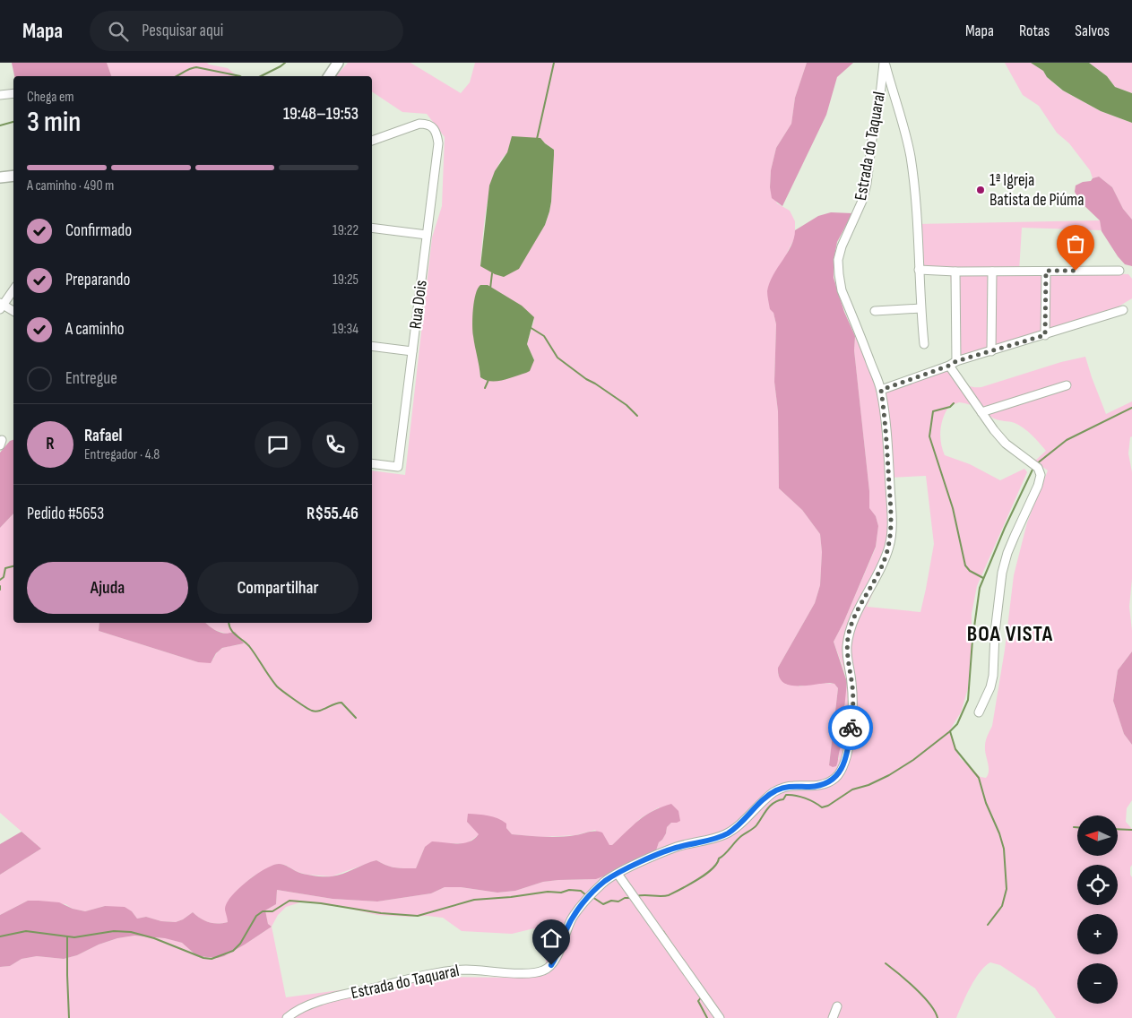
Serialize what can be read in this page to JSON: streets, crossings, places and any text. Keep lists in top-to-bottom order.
{
  "streets": {
    "street": ["Estrada do Taquaral", "Rua Dois"]
  },
  "districts": ["BOA VISTA"],
  "places": ["1ª Igreja Batista de Piúma"],
  "north": "left",
  "page": {
    "header": "Mapa",
    "search": "Pesquisar aqui",
    "nav": ["Mapa", "Rotas", "Salvos"],
    "heading": ["3 min", "Chega em", "19:48–19:53"],
    "panel": [
      "Rafael",
      "Entregador · 4.8",
      "Pedido #5653",
      "R$55.46"
    ],
    "bar": "A caminho · 490 m",
    "list": [
      ["Confirmado", "19:22"],
      ["Preparando", "19:25"],
      ["A caminho", "19:34"],
      "Entregue"
    ],
    "round": "R",
    "buttons": ["Ajuda", "Compartilhar"],
    "map_buttons": ["+", "−"]
  }
}
